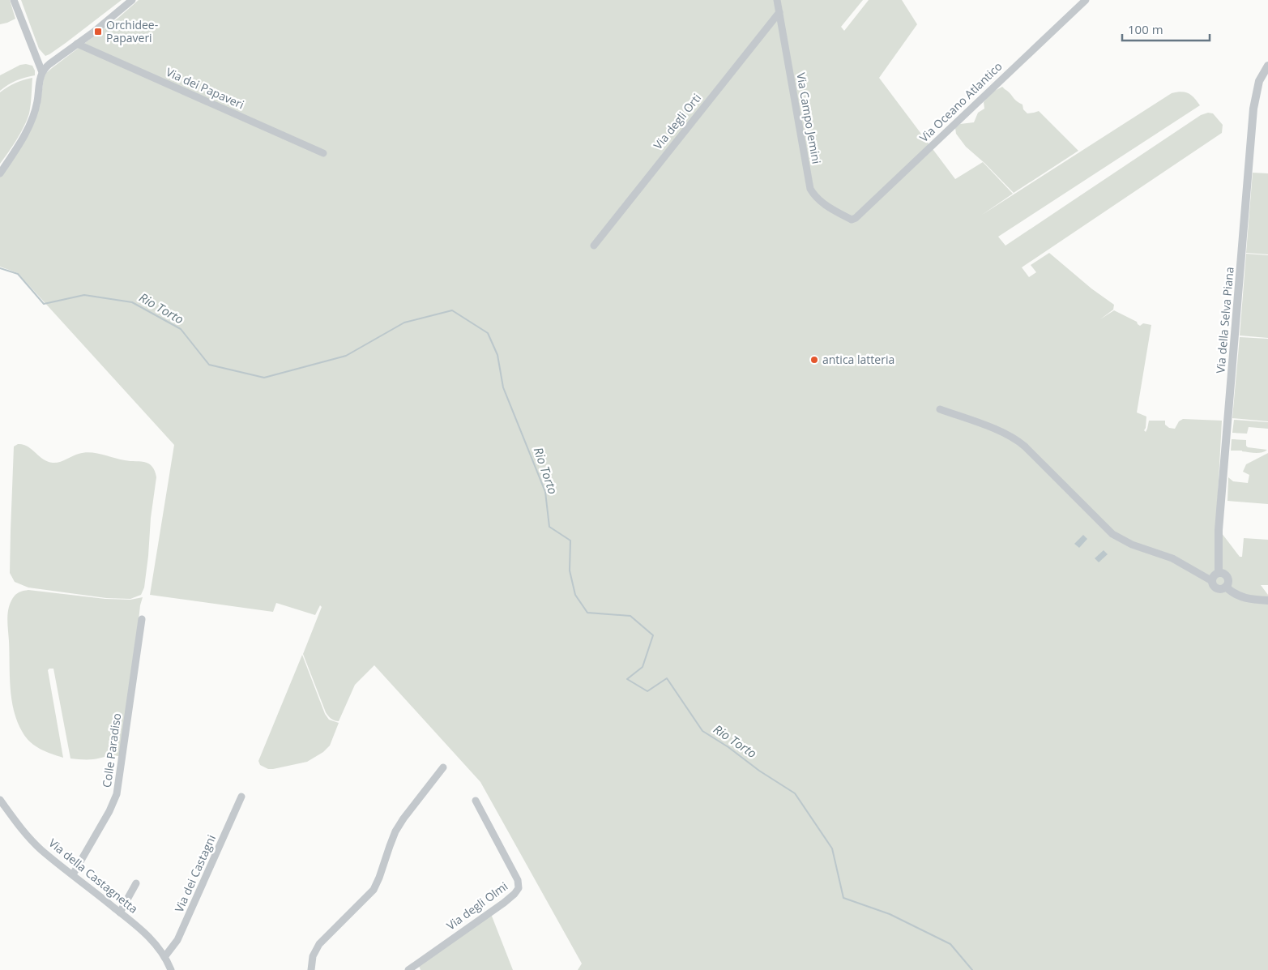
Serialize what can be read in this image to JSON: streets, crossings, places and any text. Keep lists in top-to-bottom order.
{
  "streets": {
    "street": [
      "Via dei Papaveri",
      "Via Oceano Atlantico",
      "Via Campo Jemini",
      "Via degli Orti",
      "Via della Selva Piana",
      "Colle Paradiso",
      "Via dei Castagni",
      "Via della Castagnetta",
      "Via degli Olmi"
    ]
  },
  "crossings": [
    ["Via Oceano Atlantico", "Via Campo Jemini"],
    ["Via Campo Jemini", "Via degli Orti"],
    ["Colle Paradiso", "Via della Castagnetta"],
    ["Via dei Castagni", "Via della Castagnetta"]
  ],
  "water": ["Rio Torto"],
  "places": {
    "transit": ["Orchidee- Papaveri"],
    "other": ["antica latteria"]
  },
  "scale_bar": "100 m"
}
